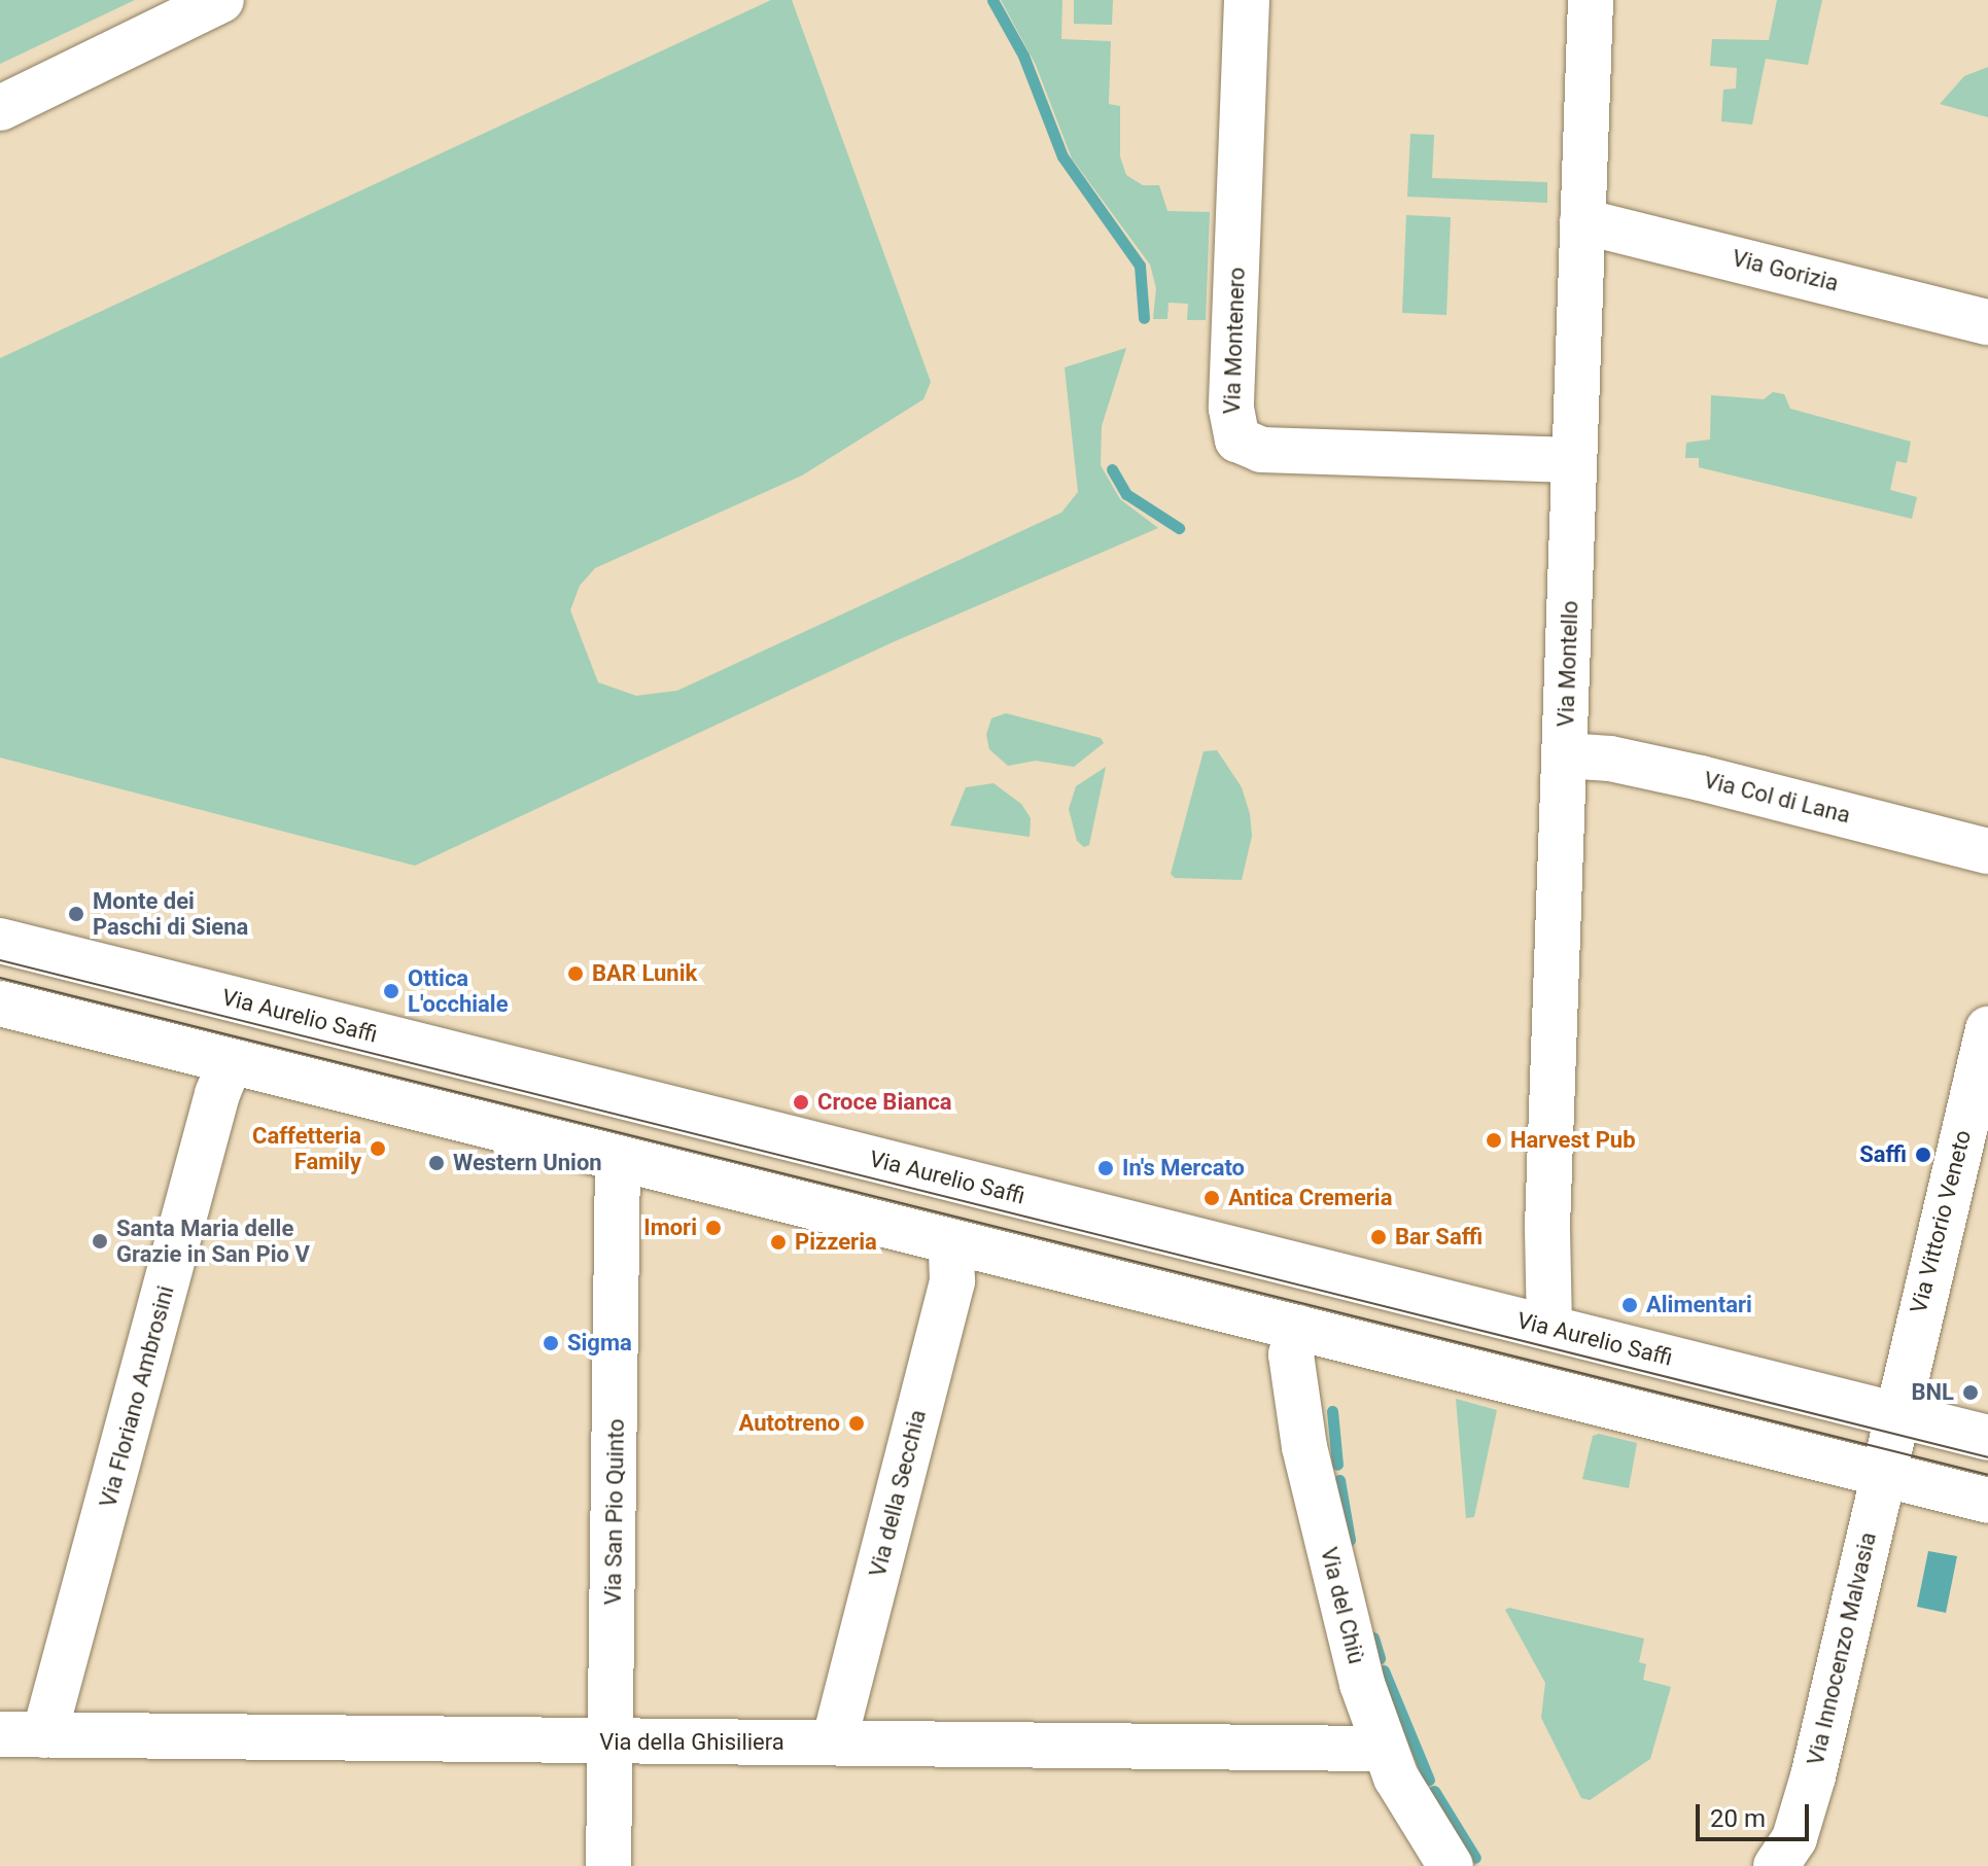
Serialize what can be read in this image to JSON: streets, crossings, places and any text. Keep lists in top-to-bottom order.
{
  "streets": {
    "street": [
      "Via Gorizia",
      "Via Montenero",
      "Via Montello",
      "Via Col di Lana",
      "Via Aurelio Saffi",
      "Via Vittorio Veneto",
      "Via Floriano Ambrosini",
      "Via della Secchia",
      "Via San Pio Quinto",
      "Via del Chiù",
      "Via Innocenzo Malvasia",
      "Via della Ghisiliera"
    ]
  },
  "crossings": [
    ["Via Gorizia", "Via Montello"],
    ["Via Montenero", "Via Montello"],
    ["Via Montello", "Via Col di Lana"],
    ["Via Montello", "Via Aurelio Saffi"],
    ["Via Aurelio Saffi", "Via Vittorio Veneto"],
    ["Via Floriano Ambrosini", "Via della Ghisiliera"],
    ["Via della Secchia", "Via della Ghisiliera"],
    ["Via San Pio Quinto", "Via della Ghisiliera"],
    ["Via del Chiù", "Via della Ghisiliera"]
  ],
  "places": [
    "Monte dei Paschi di Siena",
    "BAR Lunik",
    "Ottica L'occhiale",
    "Croce Bianca",
    "Harvest Pub",
    "Caffetteria Family",
    "Saffi",
    "Western Union",
    "In's Mercato",
    "Antica Cremeria",
    "Imori",
    "Bar Saffi",
    "Santa Maria delle Grazie in San Pio V",
    "Pizzeria",
    "Alimentari",
    "Sigma",
    "BNL",
    "Autotreno"
  ],
  "scale_bar": "20 m"
}
